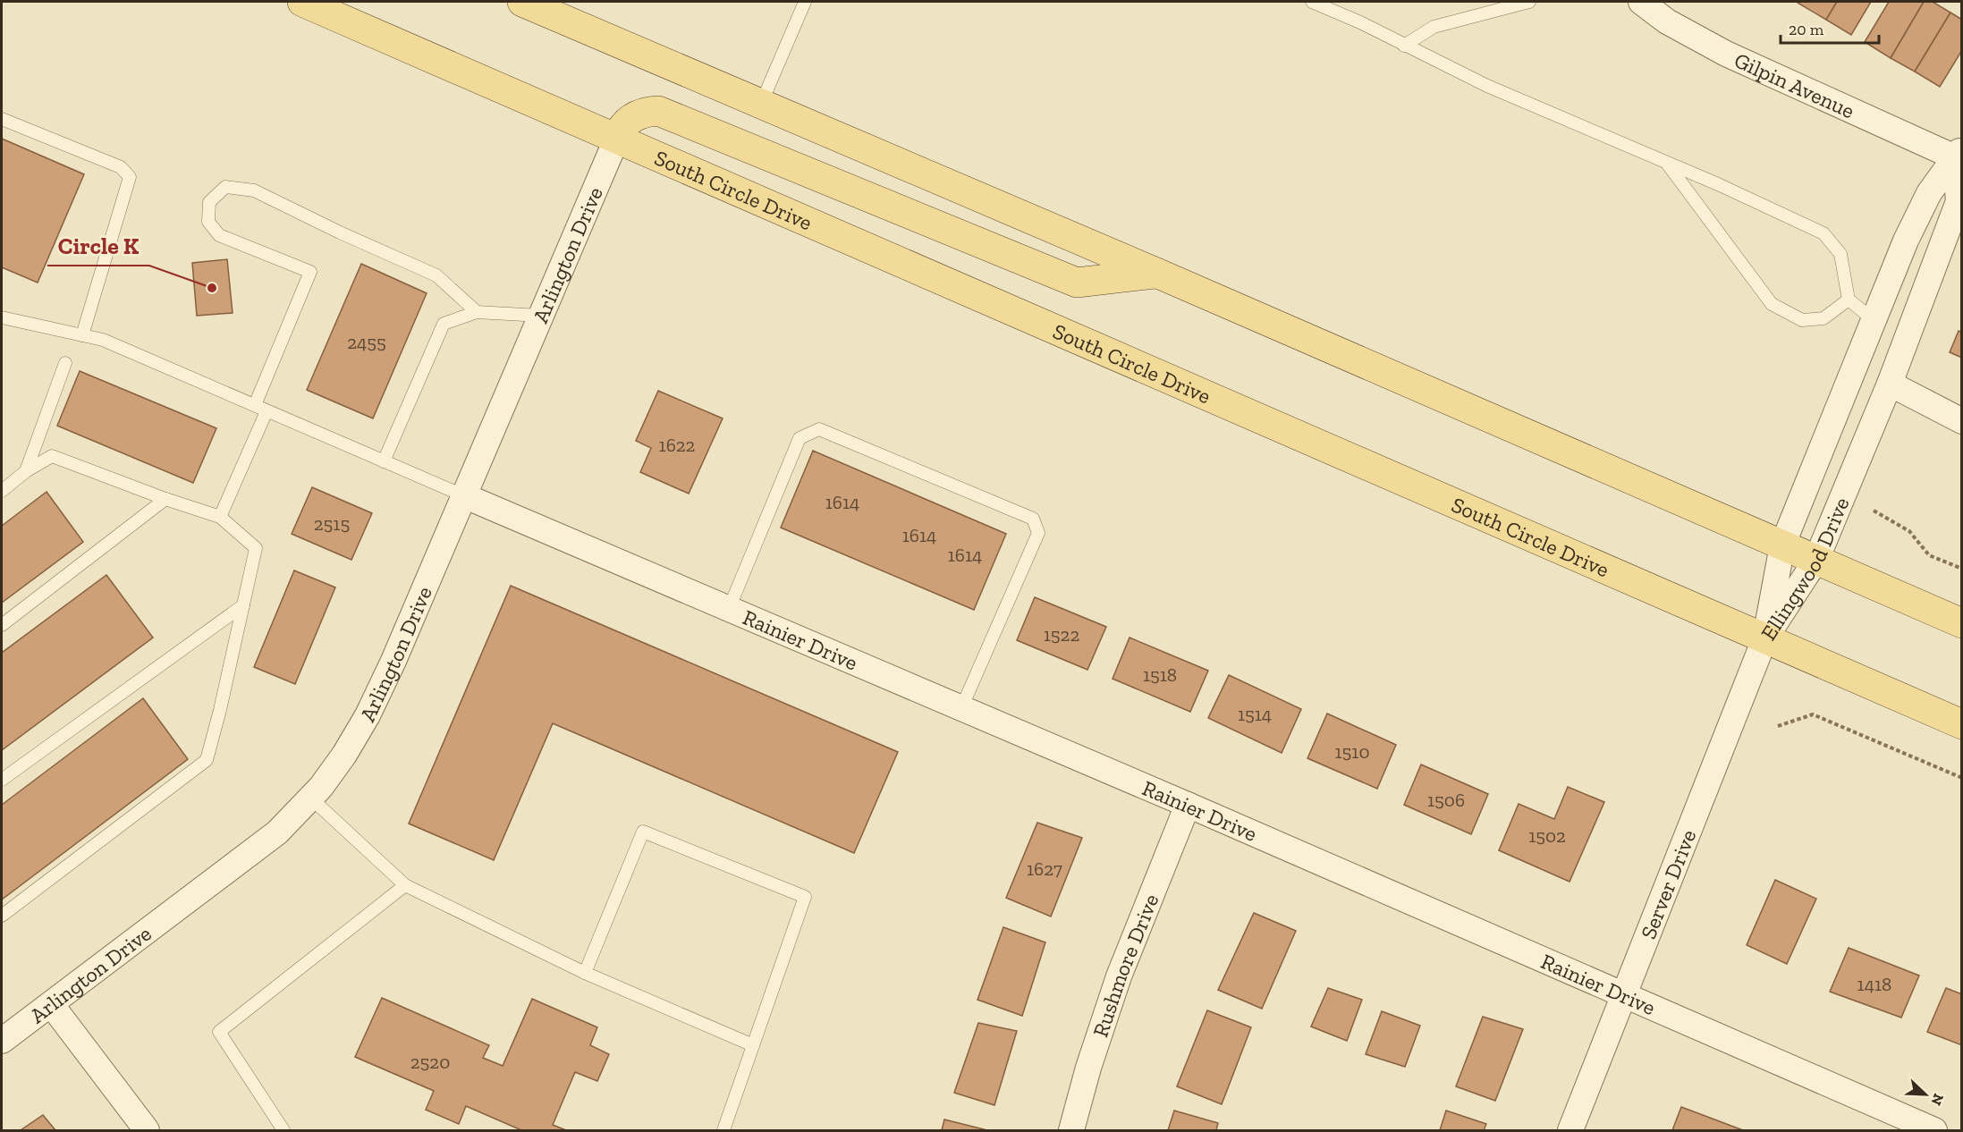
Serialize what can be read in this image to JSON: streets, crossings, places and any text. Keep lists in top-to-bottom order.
{
  "streets": {
    "main road": ["South Circle Drive"],
    "street": [
      "Gilpin Avenue",
      "Arlington Drive",
      "Ellingwood Drive",
      "Rainier Drive",
      "Server Drive",
      "Rushmore Drive"
    ]
  },
  "crossings": [
    ["Gilpin Avenue", "Ellingwood Drive"],
    ["South Circle Drive", "Arlington Drive"],
    ["South Circle Drive", "Ellingwood Drive"],
    ["South Circle Drive", "Server Drive"],
    ["Arlington Drive", "Rainier Drive"],
    ["Ellingwood Drive", "Server Drive"],
    ["Rainier Drive", "Server Drive"],
    ["Rainier Drive", "Rushmore Drive"]
  ],
  "places": ["Circle K"],
  "house_numbers": [
    "2455",
    "1622",
    "1614",
    "2515",
    "1614",
    "1614",
    "1522",
    "1518",
    "1514",
    "1510",
    "1506",
    "1502",
    "1627",
    "1418",
    "2520"
  ],
  "scale_bar": "20 m",
  "north": "bottom right"
}
